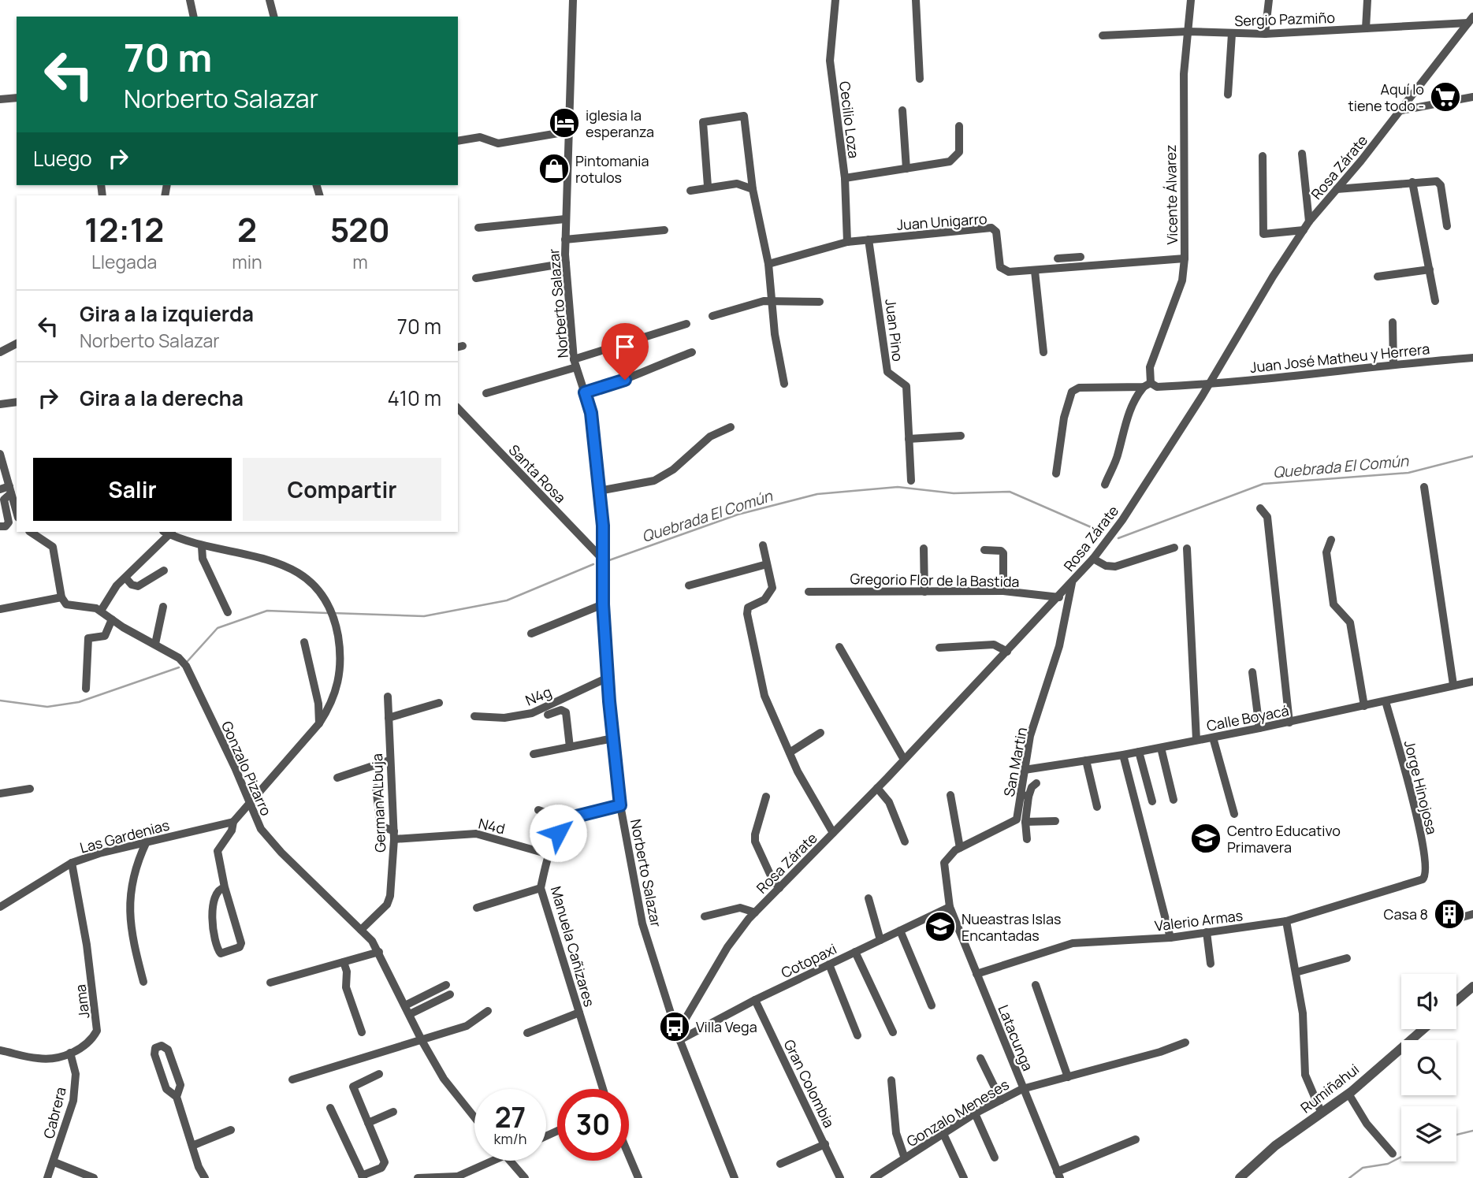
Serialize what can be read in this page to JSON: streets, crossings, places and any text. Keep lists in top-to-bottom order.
{
  "streets": {
    "street": [
      "Sergio Pazmiño",
      "Cecilio Loza",
      "Rosa Zárate",
      "Vicente Álvarez",
      "Juan Unigarro",
      "Norberto Salazar",
      "Juan Pino",
      "Juan José Matheu y Herrera",
      "Santa Rosa",
      "Gregorio Flor de la Bastida",
      "N4g",
      "Calle Boyacá",
      "San Martin",
      "Gonzalo Pizarro",
      "Jorge Hinojosa",
      "German ALbuja",
      "N4d",
      "Las Gardenias",
      "Valerio Armas",
      "Manuela Cañizares",
      "Cotopaxi",
      "Jama",
      "Latacunga",
      "Gran Colombia",
      "Rumiñahui",
      "Cabrera",
      "Gonzalo Meneses"
    ]
  },
  "crossings": [
    ["Sergio Pazmiño", "Rosa Zárate"],
    ["Sergio Pazmiño", "Vicente Álvarez"],
    ["Cecilio Loza", "Juan Unigarro"],
    ["Rosa Zárate", "Norberto Salazar"],
    ["Rosa Zárate", "Juan José Matheu y Herrera"],
    ["Rosa Zárate", "Gregorio Flor de la Bastida"],
    ["Rosa Zárate", "San Martin"],
    ["Rosa Zárate", "Cotopaxi"],
    ["Vicente Álvarez", "Juan Unigarro"],
    ["Juan Unigarro", "Juan Pino"],
    ["Norberto Salazar", "Santa Rosa"],
    ["Norberto Salazar", "N4g"],
    ["Norberto Salazar", "Cotopaxi"],
    ["Calle Boyacá", "San Martin"],
    ["Calle Boyacá", "Jorge Hinojosa"],
    ["Gonzalo Pizarro", "German ALbuja"],
    ["Jorge Hinojosa", "Valerio Armas"],
    ["German ALbuja", "N4d"],
    ["N4d", "Manuela Cañizares"],
    ["Las Gardenias", "Jama"],
    ["Valerio Armas", "Latacunga"],
    ["Cotopaxi", "Latacunga"],
    ["Cotopaxi", "Gran Colombia"],
    ["Jama", "Cabrera"],
    ["Latacunga", "Gonzalo Meneses"]
  ],
  "water": ["Quebrada El Común"],
  "places": {
    "supermarket": ["Aquí lo tiene todo -"],
    "hotel": ["iglesia la esperanza"],
    "shop": ["Pintomania rotulos"],
    "school or university": ["Centro Educativo Primavera", "Nueastras Islas Encantadas"],
    "building": ["Casa 8"],
    "bus stop": ["Villa Vega"]
  },
  "page": {
    "turn": ["70 m", "Norberto Salazar"],
    "then": "Luego",
    "eta": [
      "12:12",
      "Llegada",
      "2",
      "min",
      "520",
      "m"
    ],
    "list": [
      {
        "name": "Gira a la izquierda",
        "note": "Norberto Salazar",
        "value": "70 m"
      },
      {
        "name": "Gira a la derecha",
        "value": "410 m"
      }
    ],
    "buttons": ["Salir", "Compartir"],
    "speed": "27 km/h",
    "limit": "30"
  }
}
